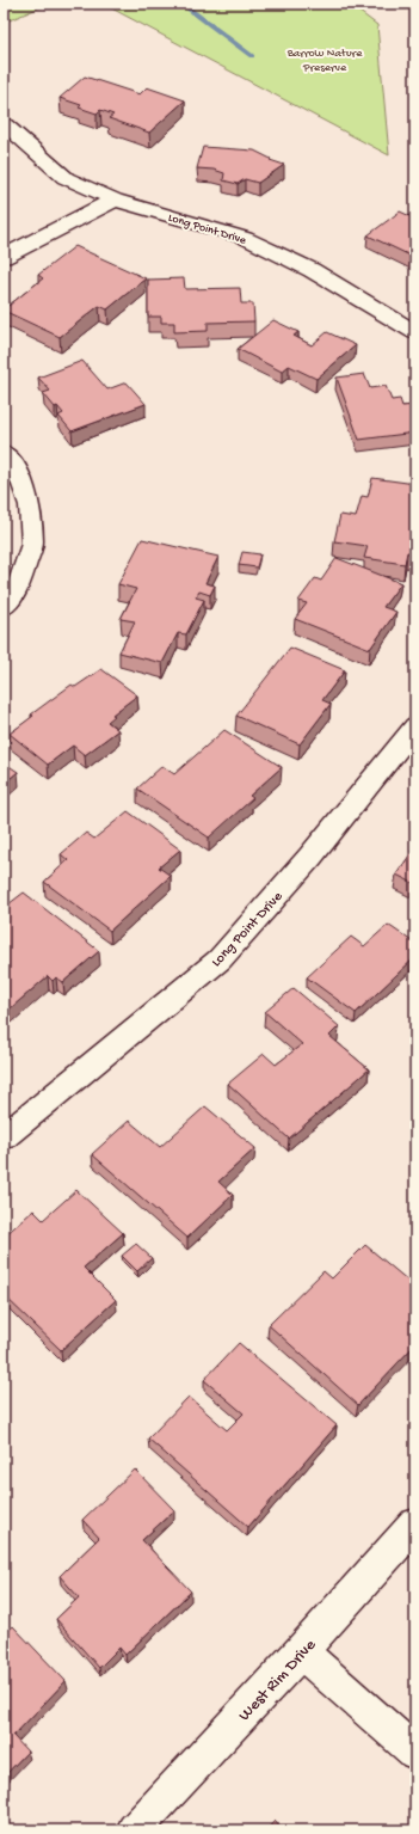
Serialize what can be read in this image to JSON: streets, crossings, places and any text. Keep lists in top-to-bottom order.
{
  "streets": {
    "street": ["Long Point Drive", "West Rim Drive"]
  },
  "parks": ["Barrow Nature Preserve"]
}
